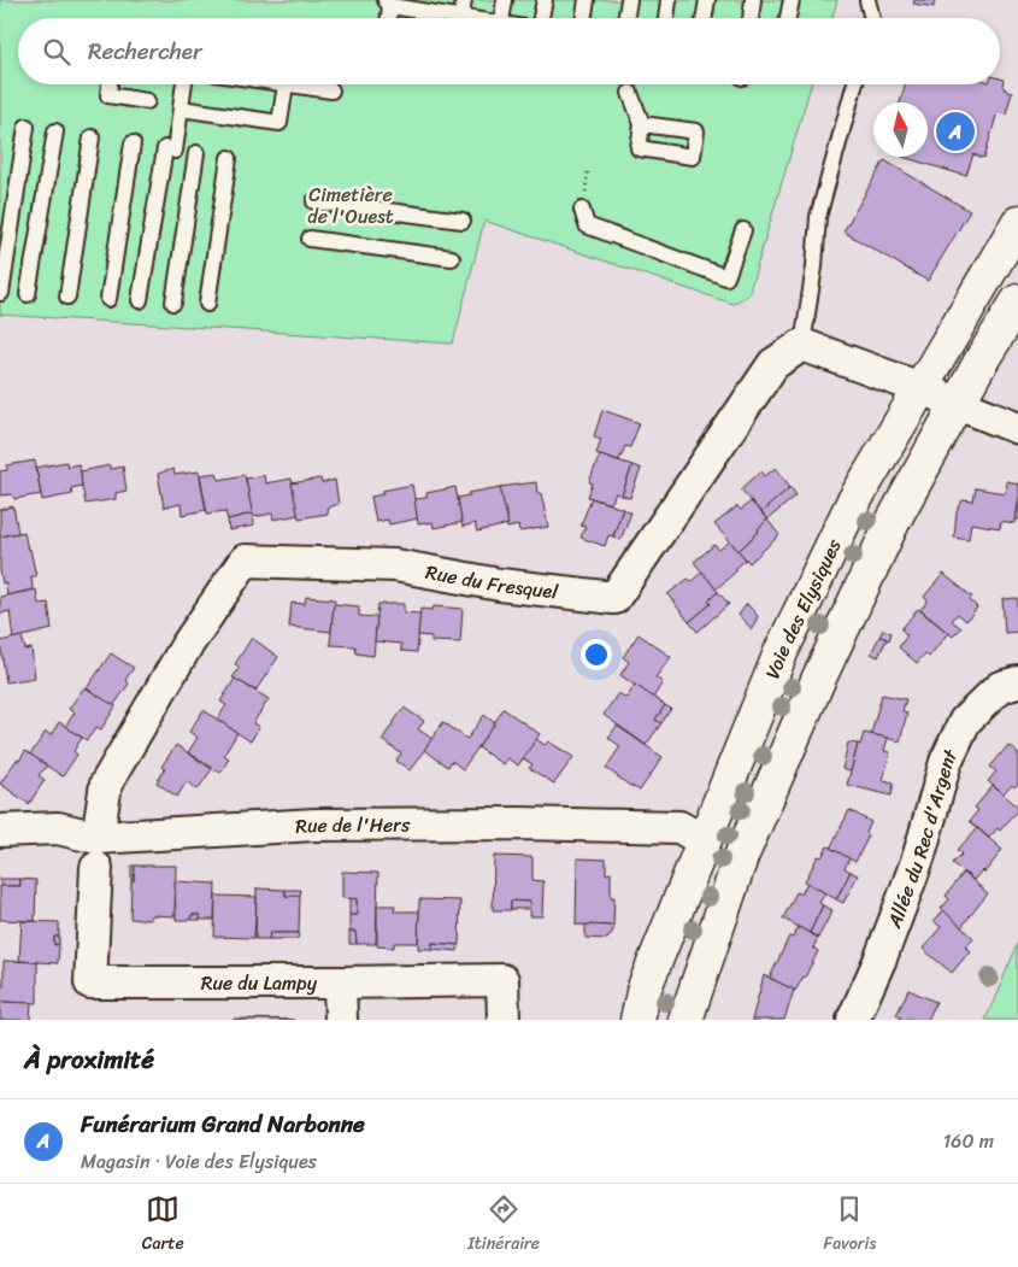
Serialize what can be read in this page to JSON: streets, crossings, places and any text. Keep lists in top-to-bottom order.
{
  "streets": {
    "street": [
      "Rue du Fresquel",
      "Voie des Elysiques",
      "Rue de l'Hers",
      "Allée du Rec d'Argent",
      "Rue du Lampy"
    ]
  },
  "crossings": [
    ["Rue du Fresquel", "Rue de l'Hers"],
    ["Rue du Fresquel", "Rue du Lampy"],
    ["Voie des Elysiques", "Rue de l'Hers"],
    ["Rue de l'Hers", "Rue du Lampy"]
  ],
  "parks": ["Cimetière de l'Ouest"],
  "north": "top",
  "page": {
    "search": "Rechercher",
    "pins": "A",
    "heading": "À proximité",
    "list": [
      {
        "mark": "A",
        "name": "Funérarium Grand Narbonne",
        "note": "Magasin · Voie des Elysiques",
        "value": "160 m"
      }
    ],
    "nav": ["Carte", "Itinéraire", "Favoris"]
  }
}
